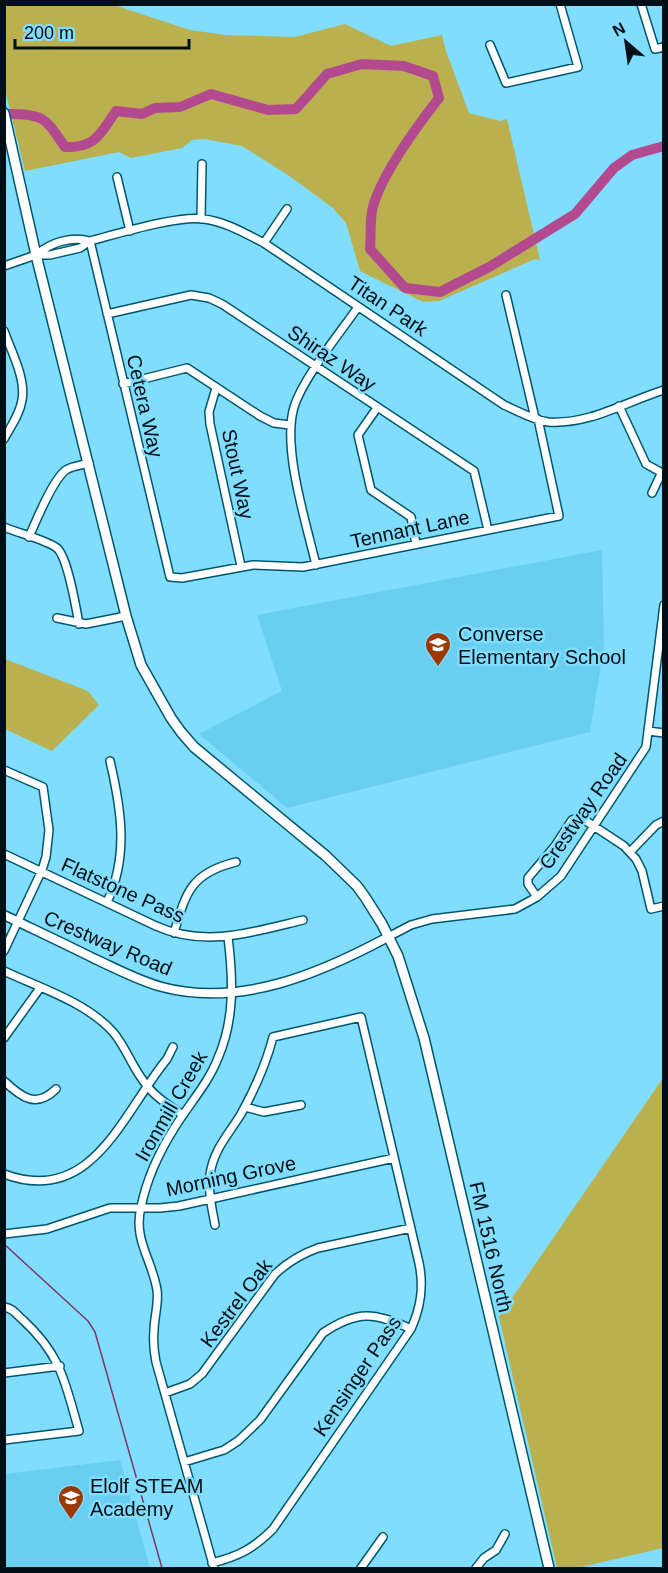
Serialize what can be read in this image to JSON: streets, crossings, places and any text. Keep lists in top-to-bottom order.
{
  "streets": {
    "main road": ["FM 1516 North"],
    "street": [
      "Titan Park",
      "Shiraz Way",
      "Cetera Way",
      "Stout Way",
      "Tennant Lane",
      "Crestway Road",
      "Flatstone Pass",
      "Ironmill Creek",
      "Morning Grove",
      "Kestrel Oak",
      "Kensinger Pass"
    ]
  },
  "crossings": [
    ["Titan Park", "Cetera Way"],
    ["Titan Park", "Tennant Lane"],
    ["Titan Park", "FM 1516 North"],
    ["Shiraz Way", "Cetera Way"],
    ["Shiraz Way", "Tennant Lane"],
    ["Cetera Way", "Tennant Lane"],
    ["Stout Way", "Tennant Lane"],
    ["Crestway Road", "Ironmill Creek"],
    ["Crestway Road", "FM 1516 North"],
    ["Flatstone Pass", "Ironmill Creek"],
    ["Ironmill Creek", "Morning Grove"],
    ["Ironmill Creek", "Kestrel Oak"],
    ["Ironmill Creek", "Kensinger Pass"],
    ["Morning Grove", "Kensinger Pass"],
    ["Kestrel Oak", "Kensinger Pass"]
  ],
  "places": {
    "school or university": ["Converse Elementary School", "Elolf STEAM Academy"]
  },
  "scale_bar": "200 m",
  "north": "top left"
}
